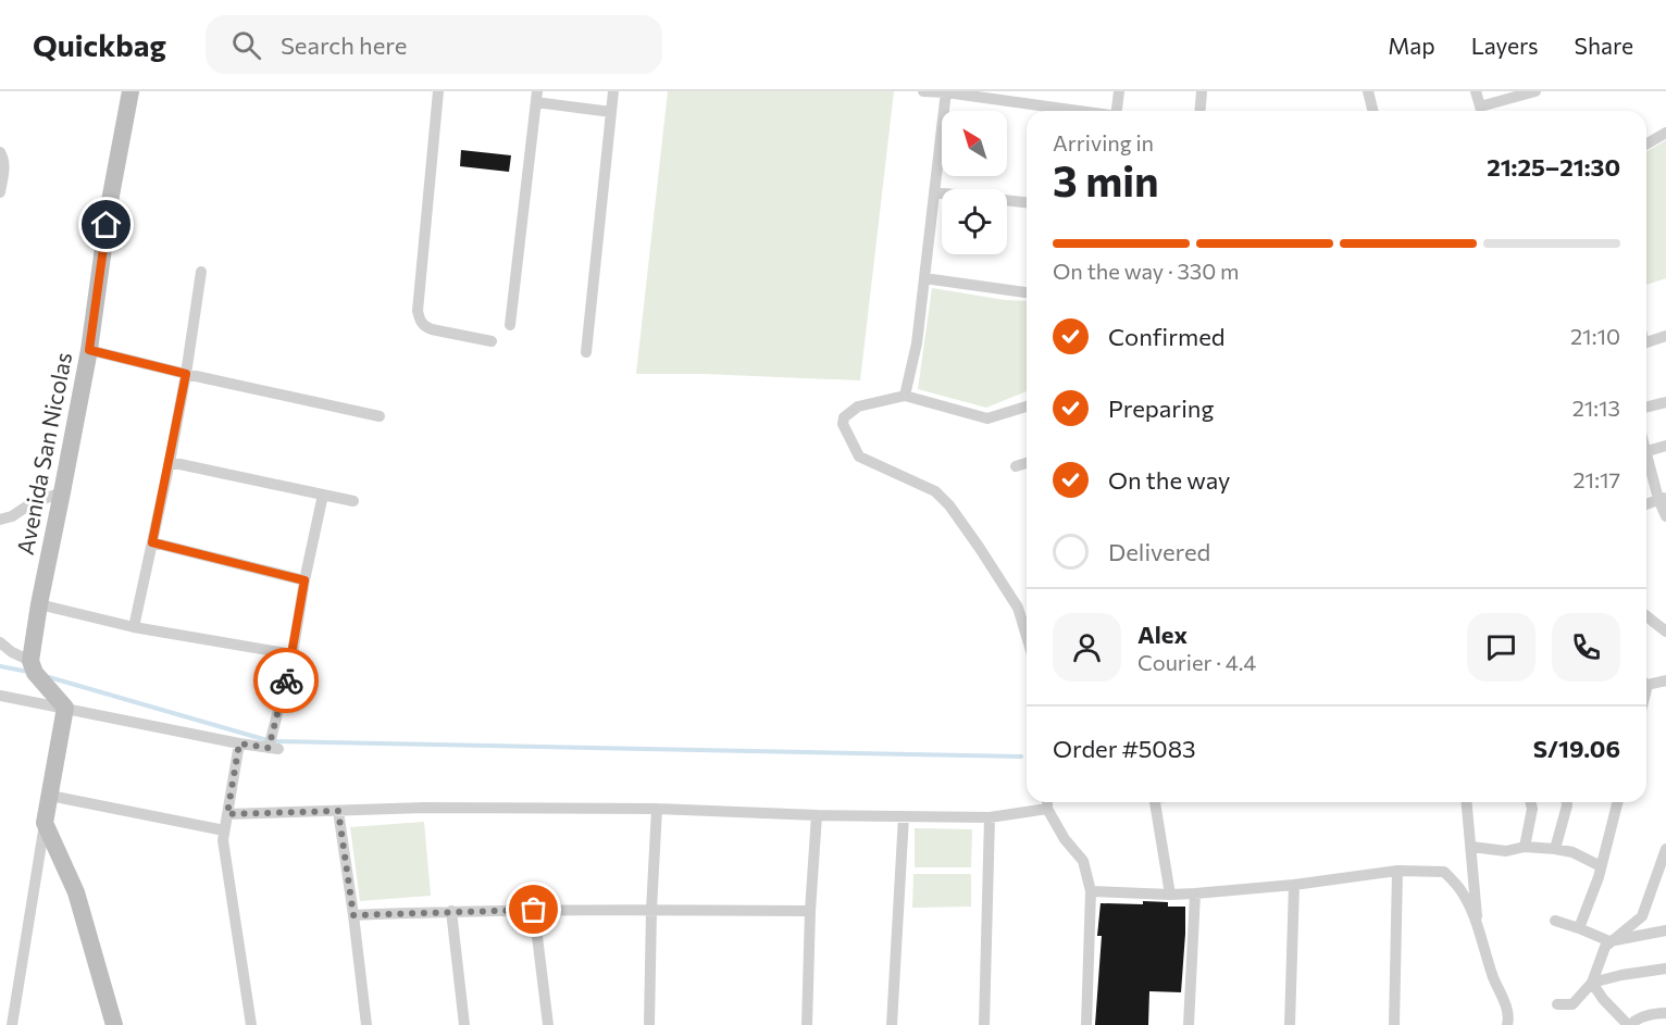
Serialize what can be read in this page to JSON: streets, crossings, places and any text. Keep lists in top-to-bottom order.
{
  "streets": {
    "street": ["Avenida San Nicolas"]
  },
  "north": "top left",
  "page": {
    "header": "Quickbag",
    "search": "Search here",
    "nav": ["Map", "Layers", "Share"],
    "heading": ["3 min", "Arriving in", "21:25–21:30"],
    "panel": [
      "Alex",
      "Courier · 4.4",
      "Order #5083",
      "S/19.06"
    ],
    "bar": "On the way · 330 m",
    "list": [
      ["Confirmed", "21:10"],
      ["Preparing", "21:13"],
      ["On the way", "21:17"],
      "Delivered"
    ]
  }
}
